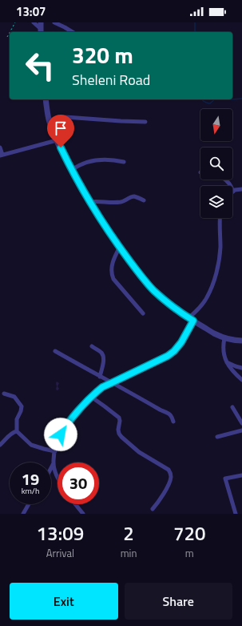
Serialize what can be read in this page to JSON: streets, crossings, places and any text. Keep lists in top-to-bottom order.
{
  "north": "bottom",
  "page": {
    "status": "13:07",
    "turn": ["320 m", "Sheleni Road"],
    "speed": "19 km/h",
    "limit": "30",
    "eta": [
      "13:09",
      "Arrival",
      "2",
      "min",
      "720",
      "m"
    ],
    "buttons": ["Exit", "Share"]
  }
}
